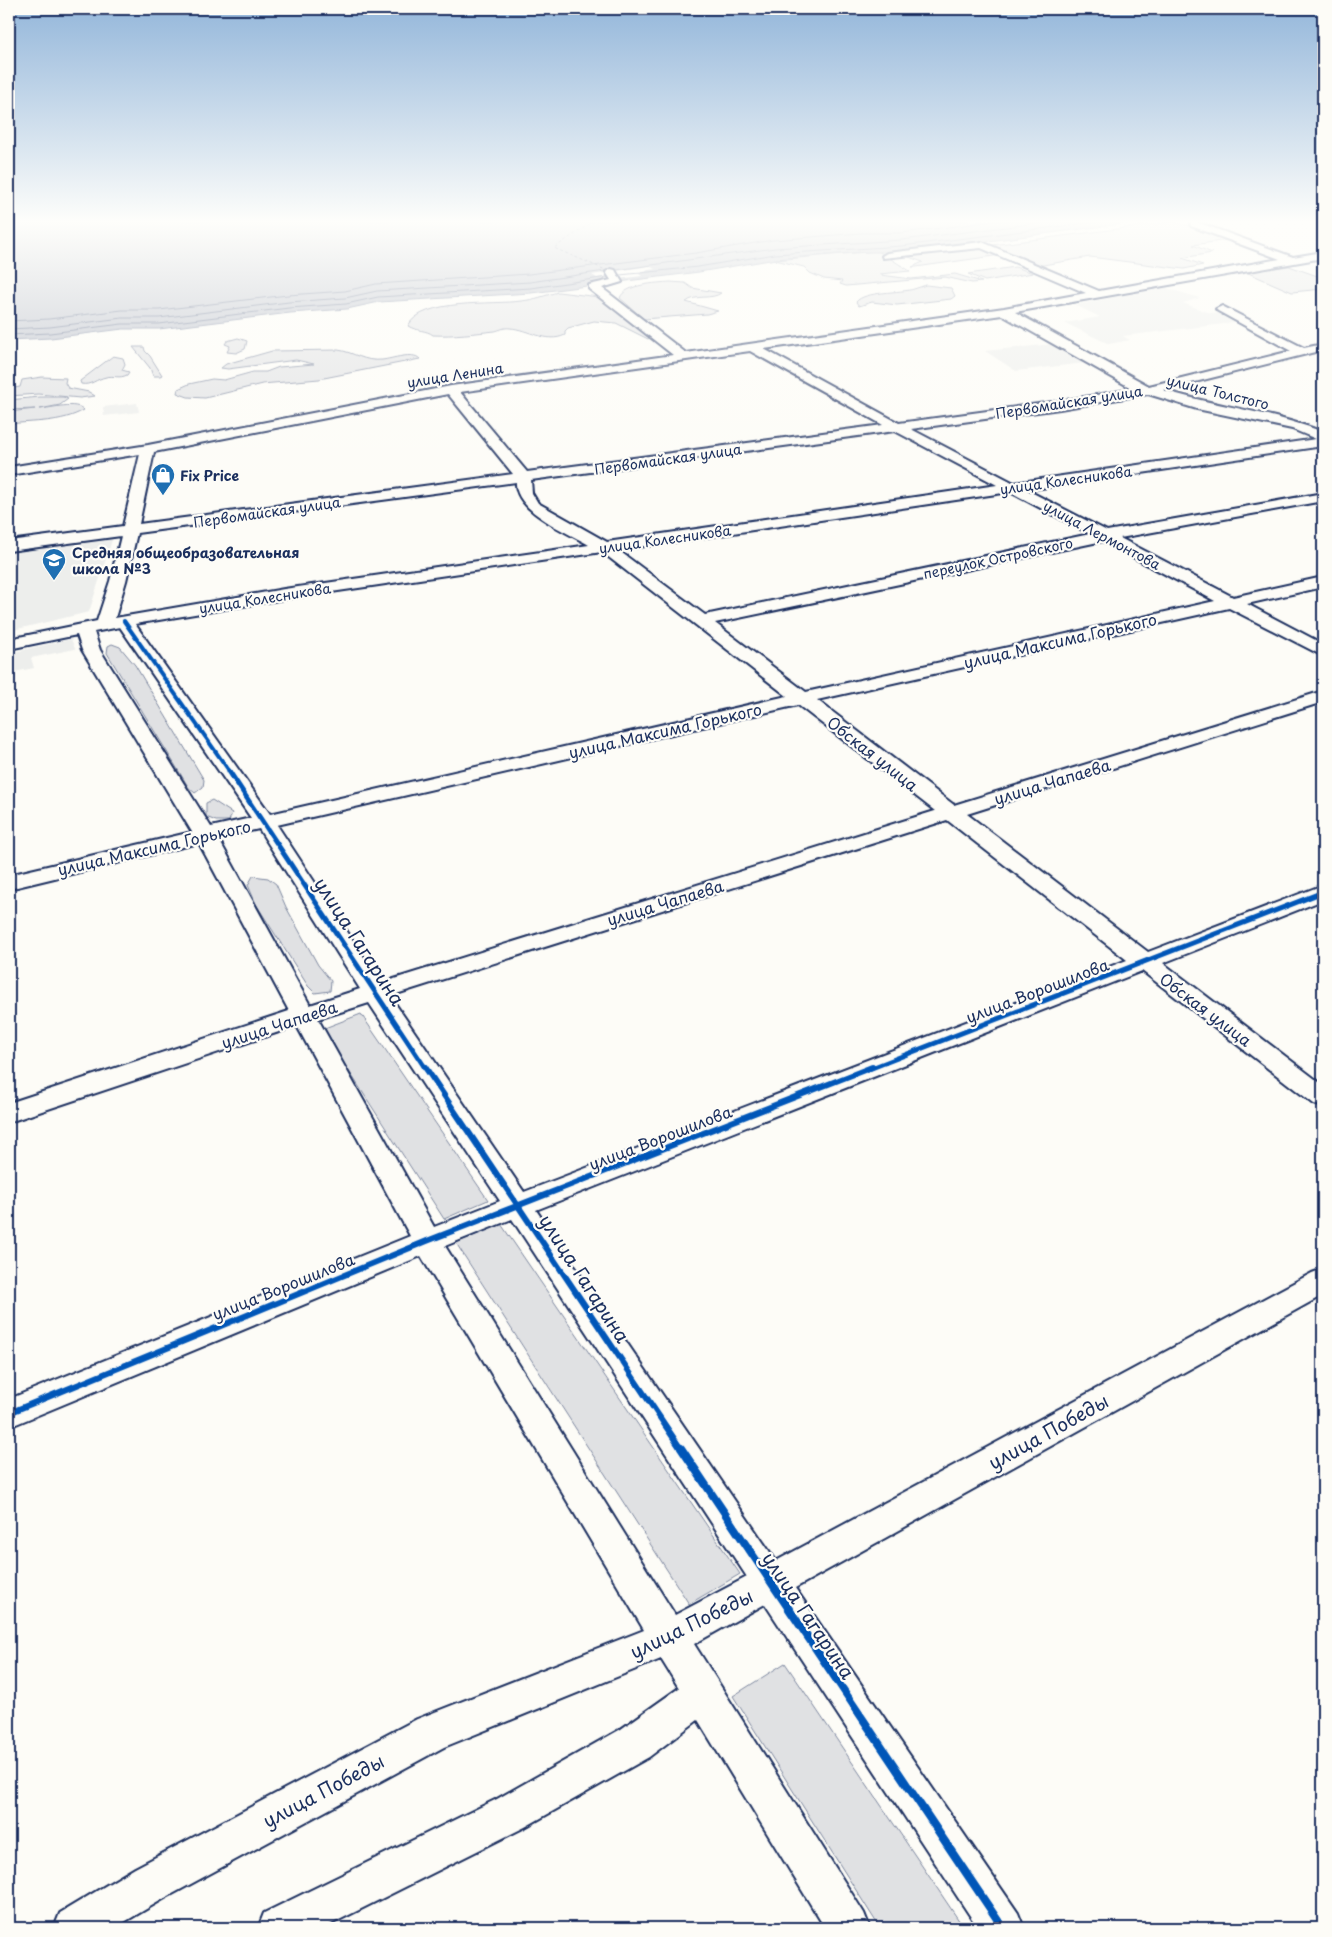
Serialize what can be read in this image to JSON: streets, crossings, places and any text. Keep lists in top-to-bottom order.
{
  "streets": {
    "street": [
      "улица Ленина",
      "улица Толстого",
      "Первомайская улица",
      "улица Колесникова",
      "улица Лермонтова",
      "переулок Островского",
      "улица Максима Горького",
      "Обская улица",
      "улица Чапаева",
      "улица Гагарина",
      "улица Ворошилова",
      "улица Победы"
    ]
  },
  "crossings": [
    ["улица Ленина", "улица Лермонтова"],
    ["улица Ленина", "Обская улица"],
    ["улица Толстого", "Первомайская улица"],
    ["Первомайская улица", "улица Лермонтова"],
    ["Первомайская улица", "Обская улица"],
    ["улица Колесникова", "улица Лермонтова"],
    ["улица Колесникова", "Обская улица"],
    ["улица Колесникова", "улица Гагарина"],
    ["улица Лермонтова", "переулок Островского"],
    ["улица Лермонтова", "улица Максима Горького"],
    ["переулок Островского", "Обская улица"],
    ["улица Максима Горького", "Обская улица"],
    ["улица Максима Горького", "улица Гагарина"],
    ["Обская улица", "улица Чапаева"],
    ["Обская улица", "улица Ворошилова"],
    ["улица Чапаева", "улица Гагарина"],
    ["улица Гагарина", "улица Ворошилова"],
    ["улица Гагарина", "улица Победы"]
  ],
  "places": {
    "shop": ["Fix Price"],
    "school or university": ["Средняя общеобразовательная школа №3"]
  }
}
